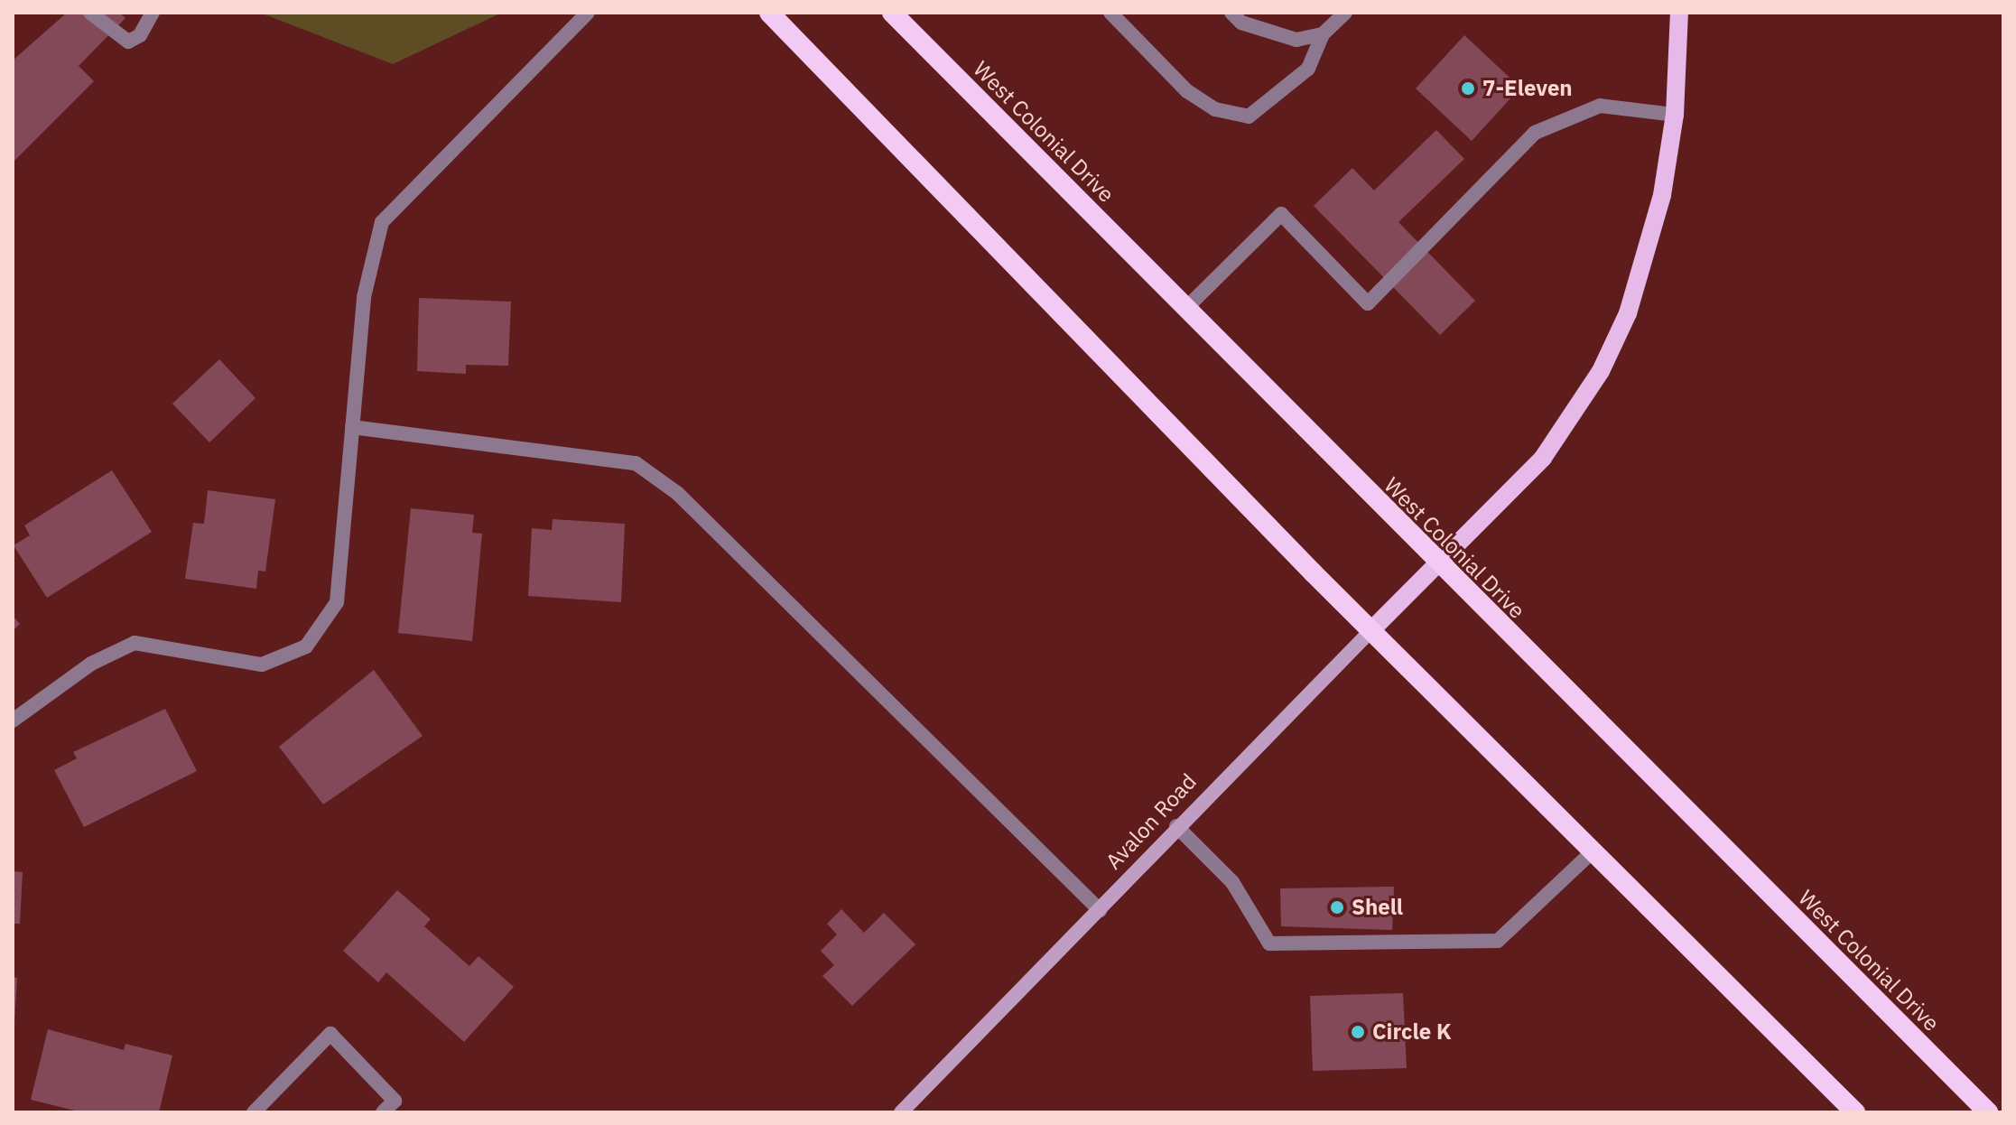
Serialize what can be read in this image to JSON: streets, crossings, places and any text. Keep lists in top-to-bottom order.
{
  "streets": {
    "highway": ["West Colonial Drive"],
    "main road": ["Avalon Road"]
  },
  "crossings": [
    ["West Colonial Drive", "Avalon Road"]
  ],
  "places": ["7-Eleven", "Shell", "Circle K"]
}
